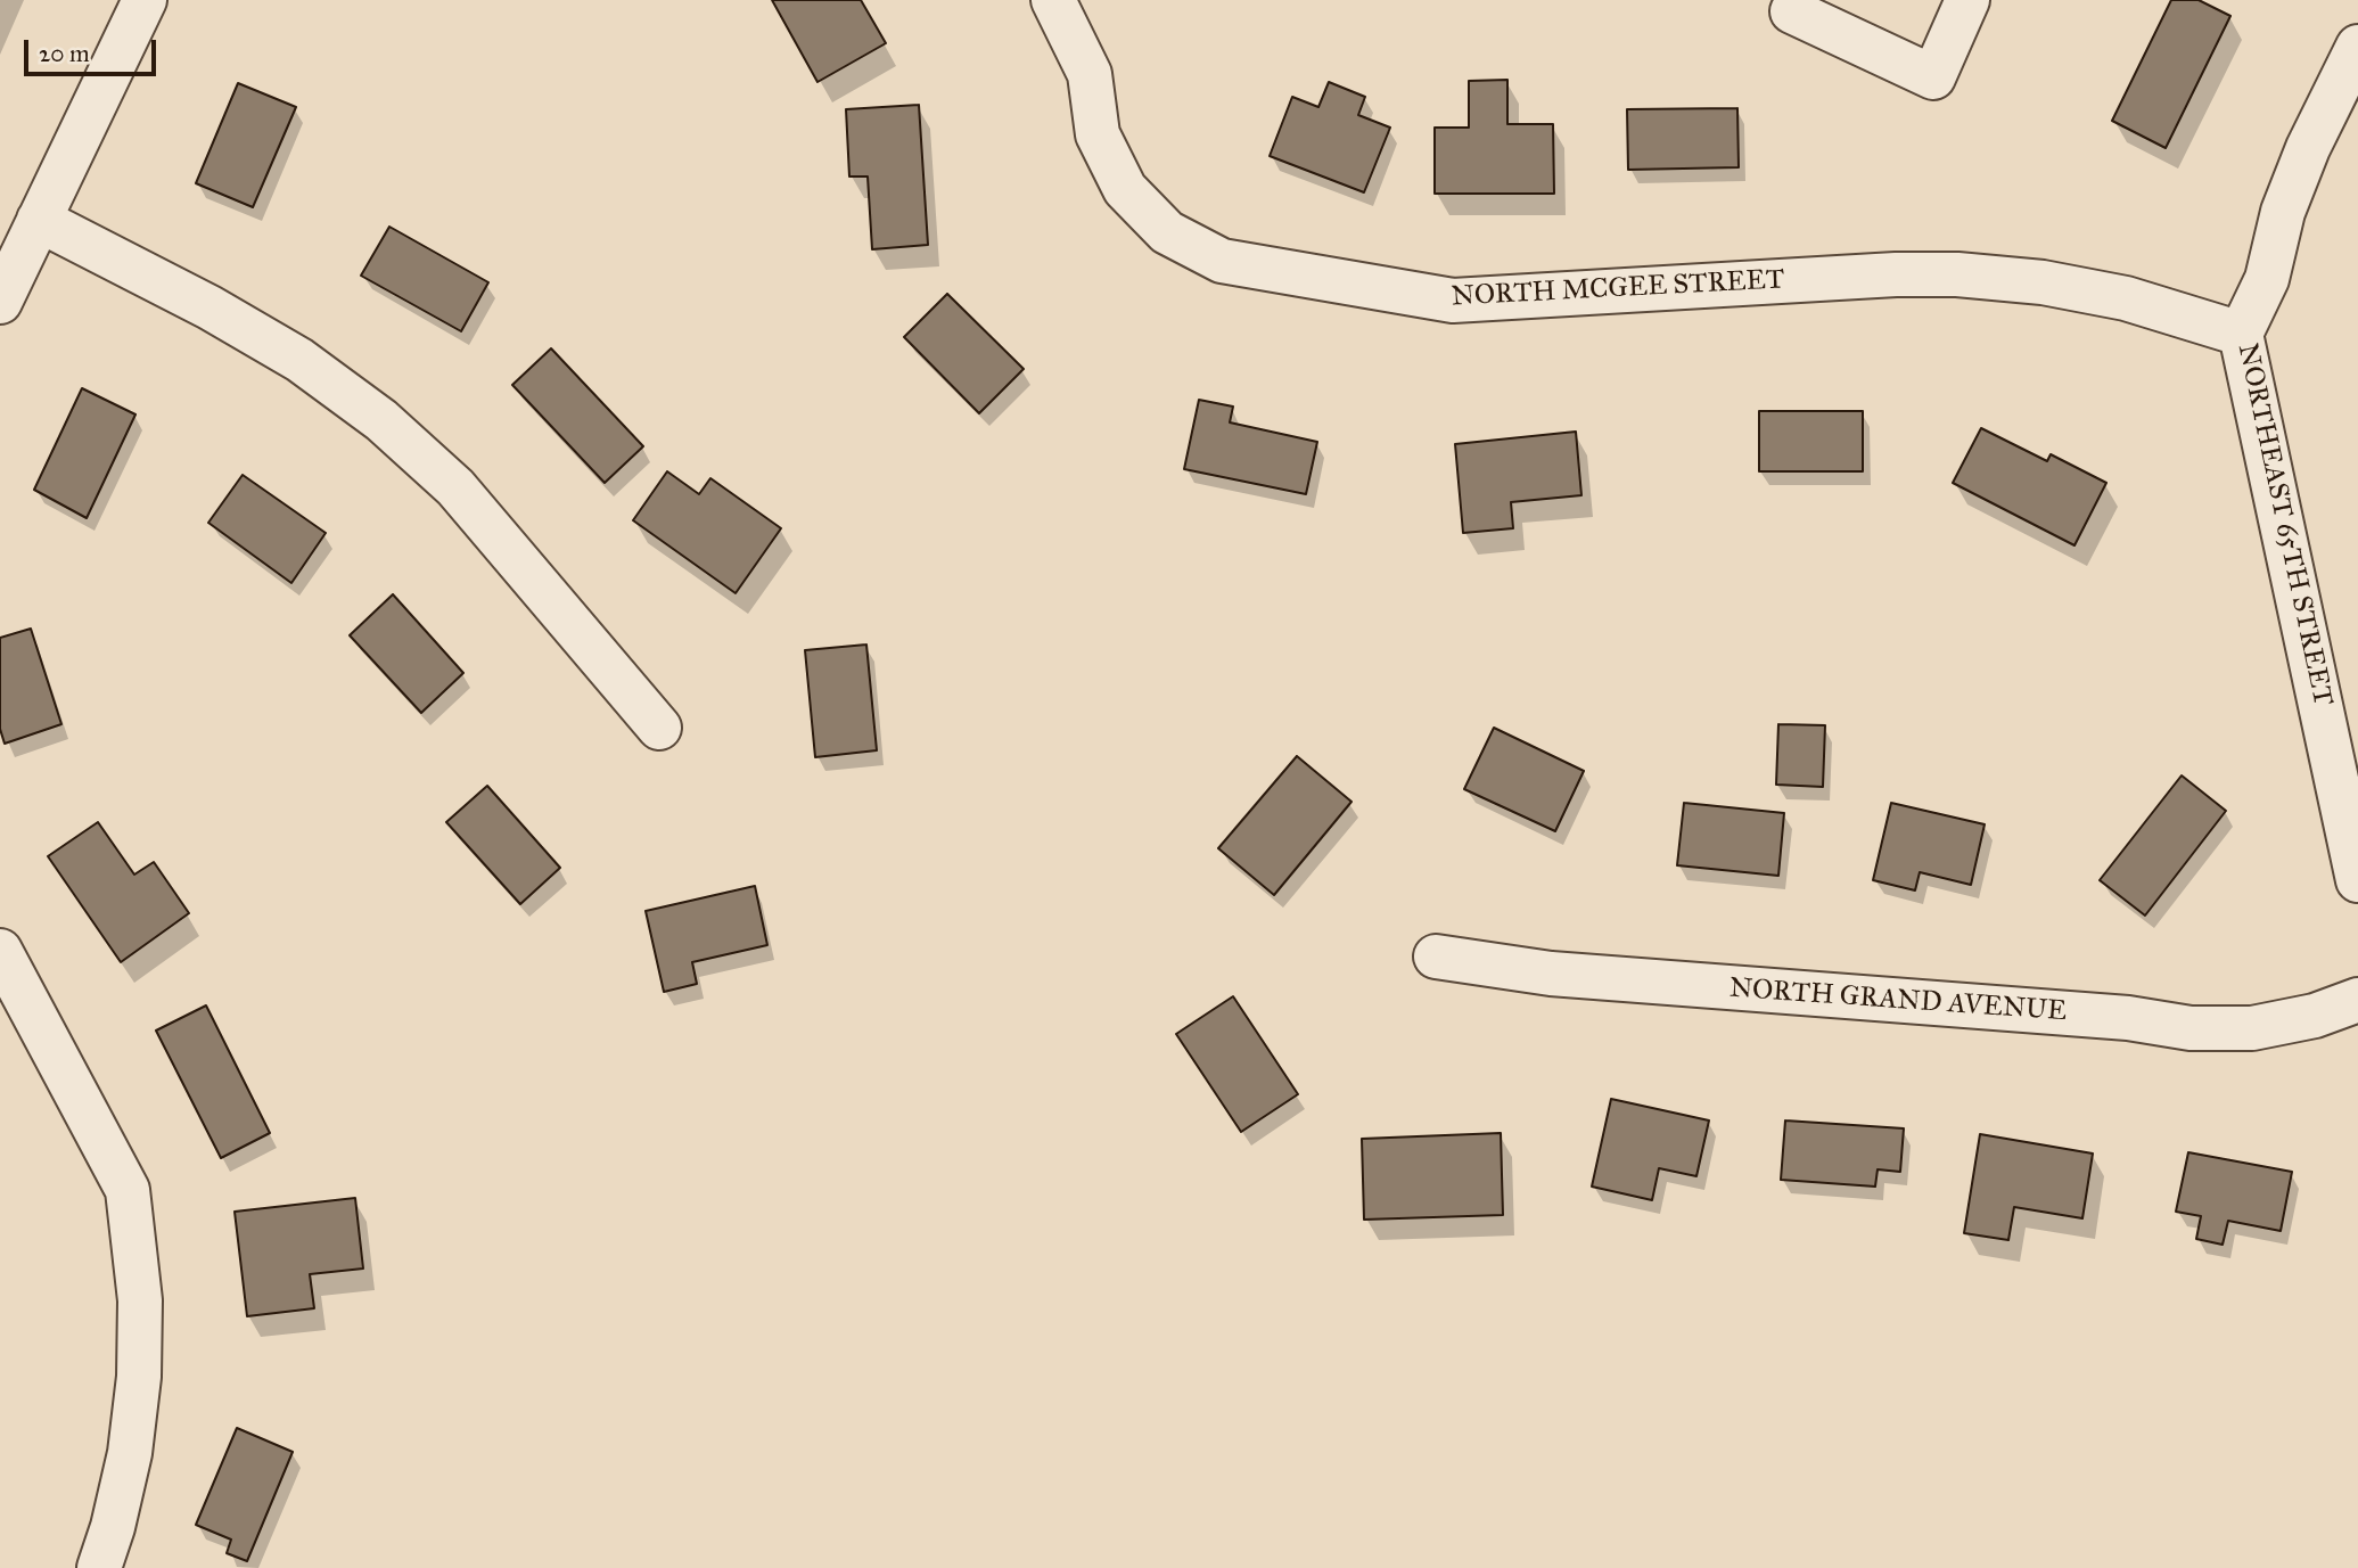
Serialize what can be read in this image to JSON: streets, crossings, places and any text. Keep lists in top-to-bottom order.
{
  "streets": {
    "street": ["NORTH MCGEE STREET", "NORTHEAST 65TH STREET", "NORTH GRAND AVENUE"]
  },
  "crossings": [
    ["NORTH MCGEE STREET", "NORTHEAST 65TH STREET"]
  ],
  "scale_bar": "20 m"
}
